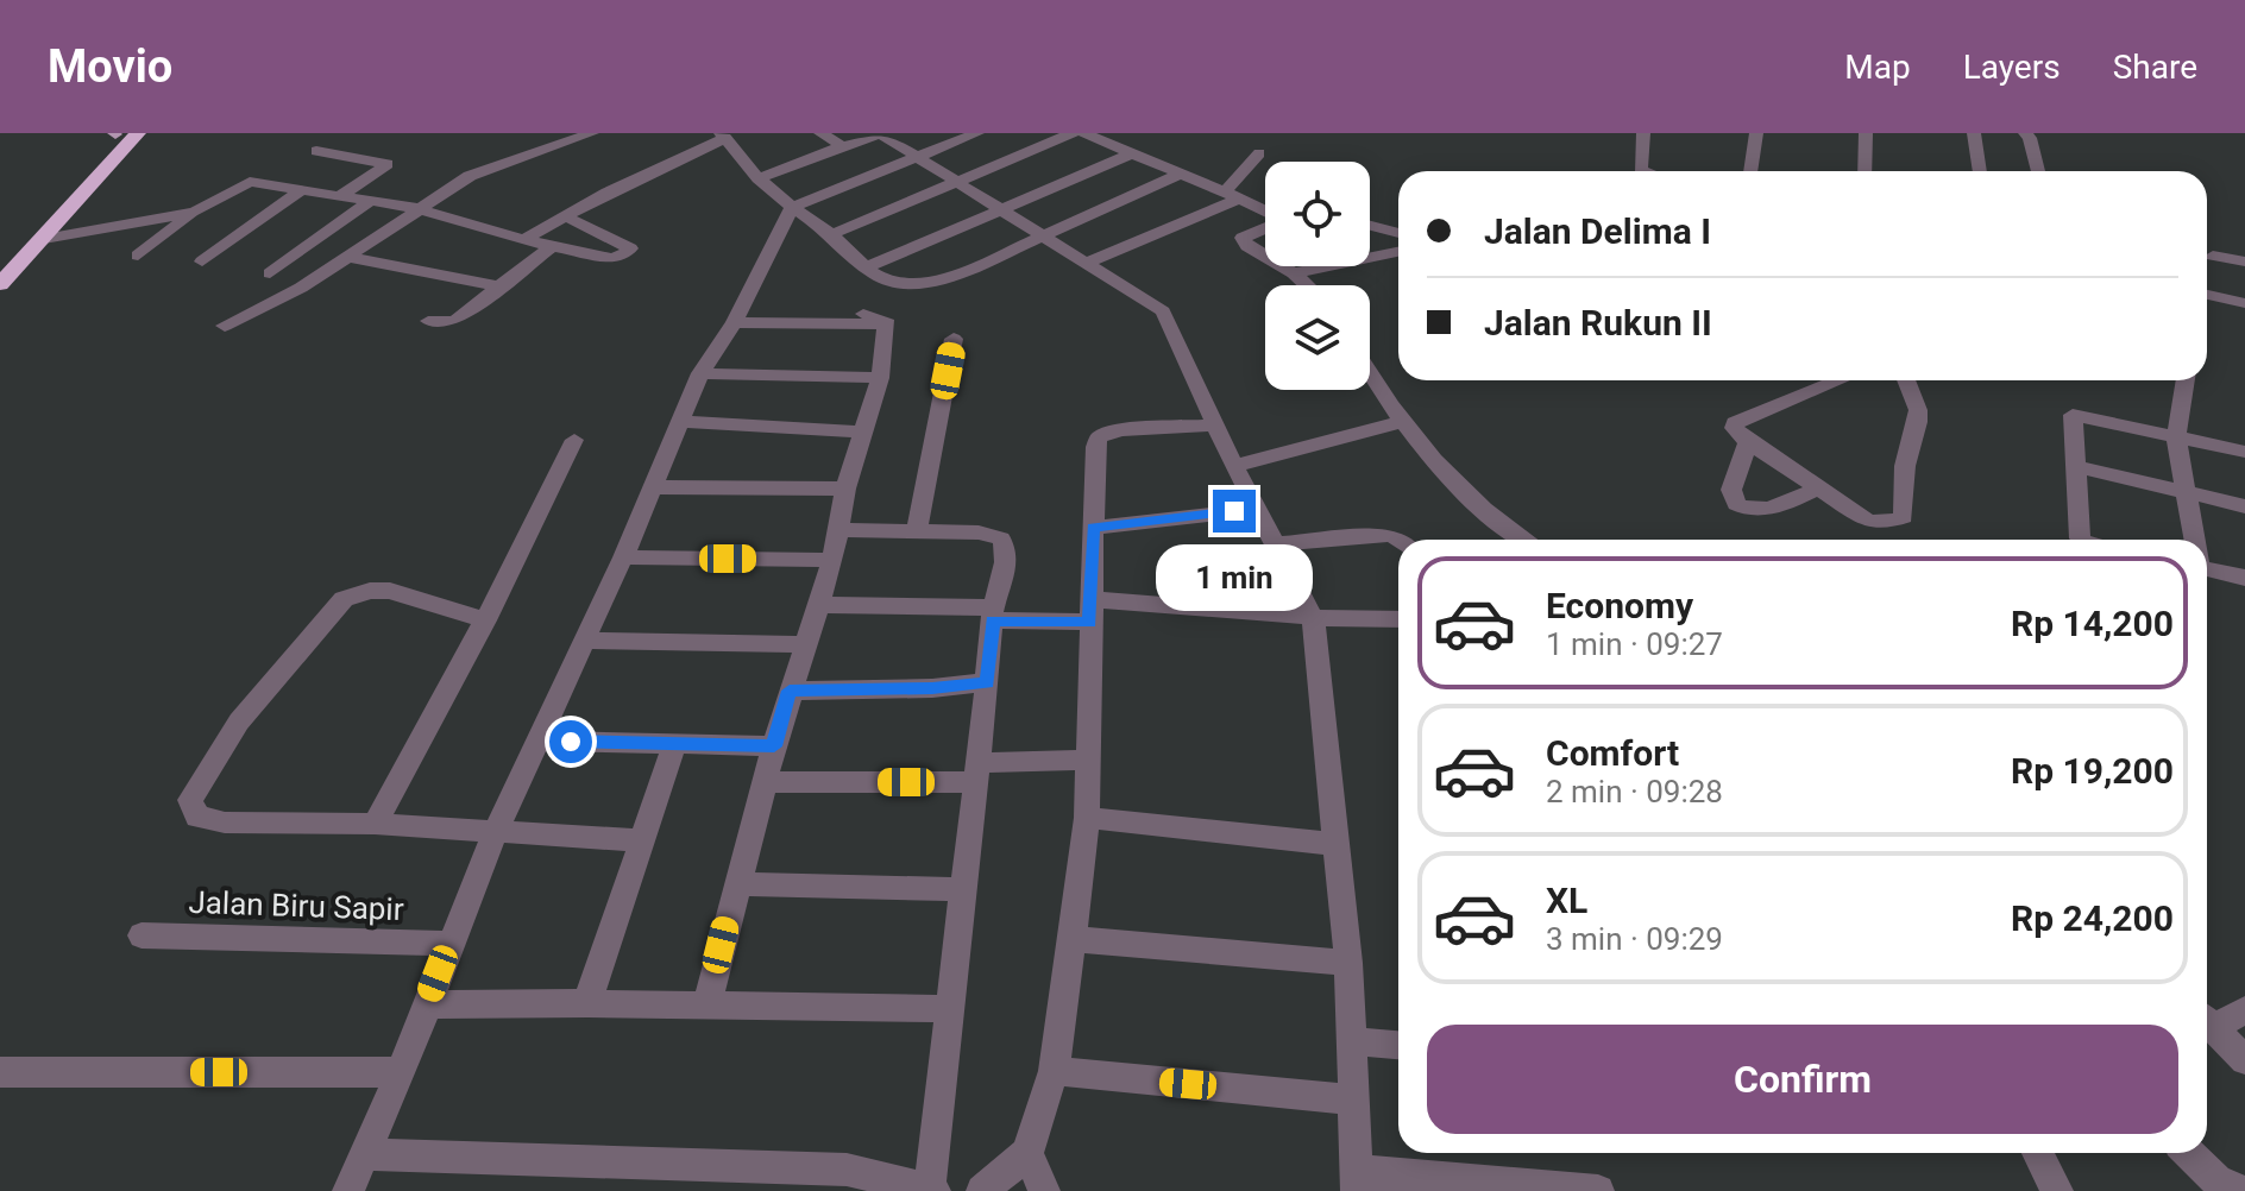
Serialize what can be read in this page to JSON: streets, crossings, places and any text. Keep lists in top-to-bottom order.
{
  "streets": {
    "street": ["Jalan Biru Sapir"]
  },
  "page": {
    "header": "Movio",
    "nav": ["Map", "Layers", "Share"],
    "banner": ["Jalan Delima I", "Jalan Rukun II"],
    "bubble": "1 min",
    "list": [
      {
        "name": "Economy",
        "note": "1 min · 09:27",
        "value": "Rp 14,200"
      },
      {
        "name": "Comfort",
        "note": "2 min · 09:28",
        "value": "Rp 19,200"
      },
      {
        "name": "XL",
        "note": "3 min · 09:29",
        "value": "Rp 24,200"
      }
    ],
    "buttons": "Confirm"
  }
}
